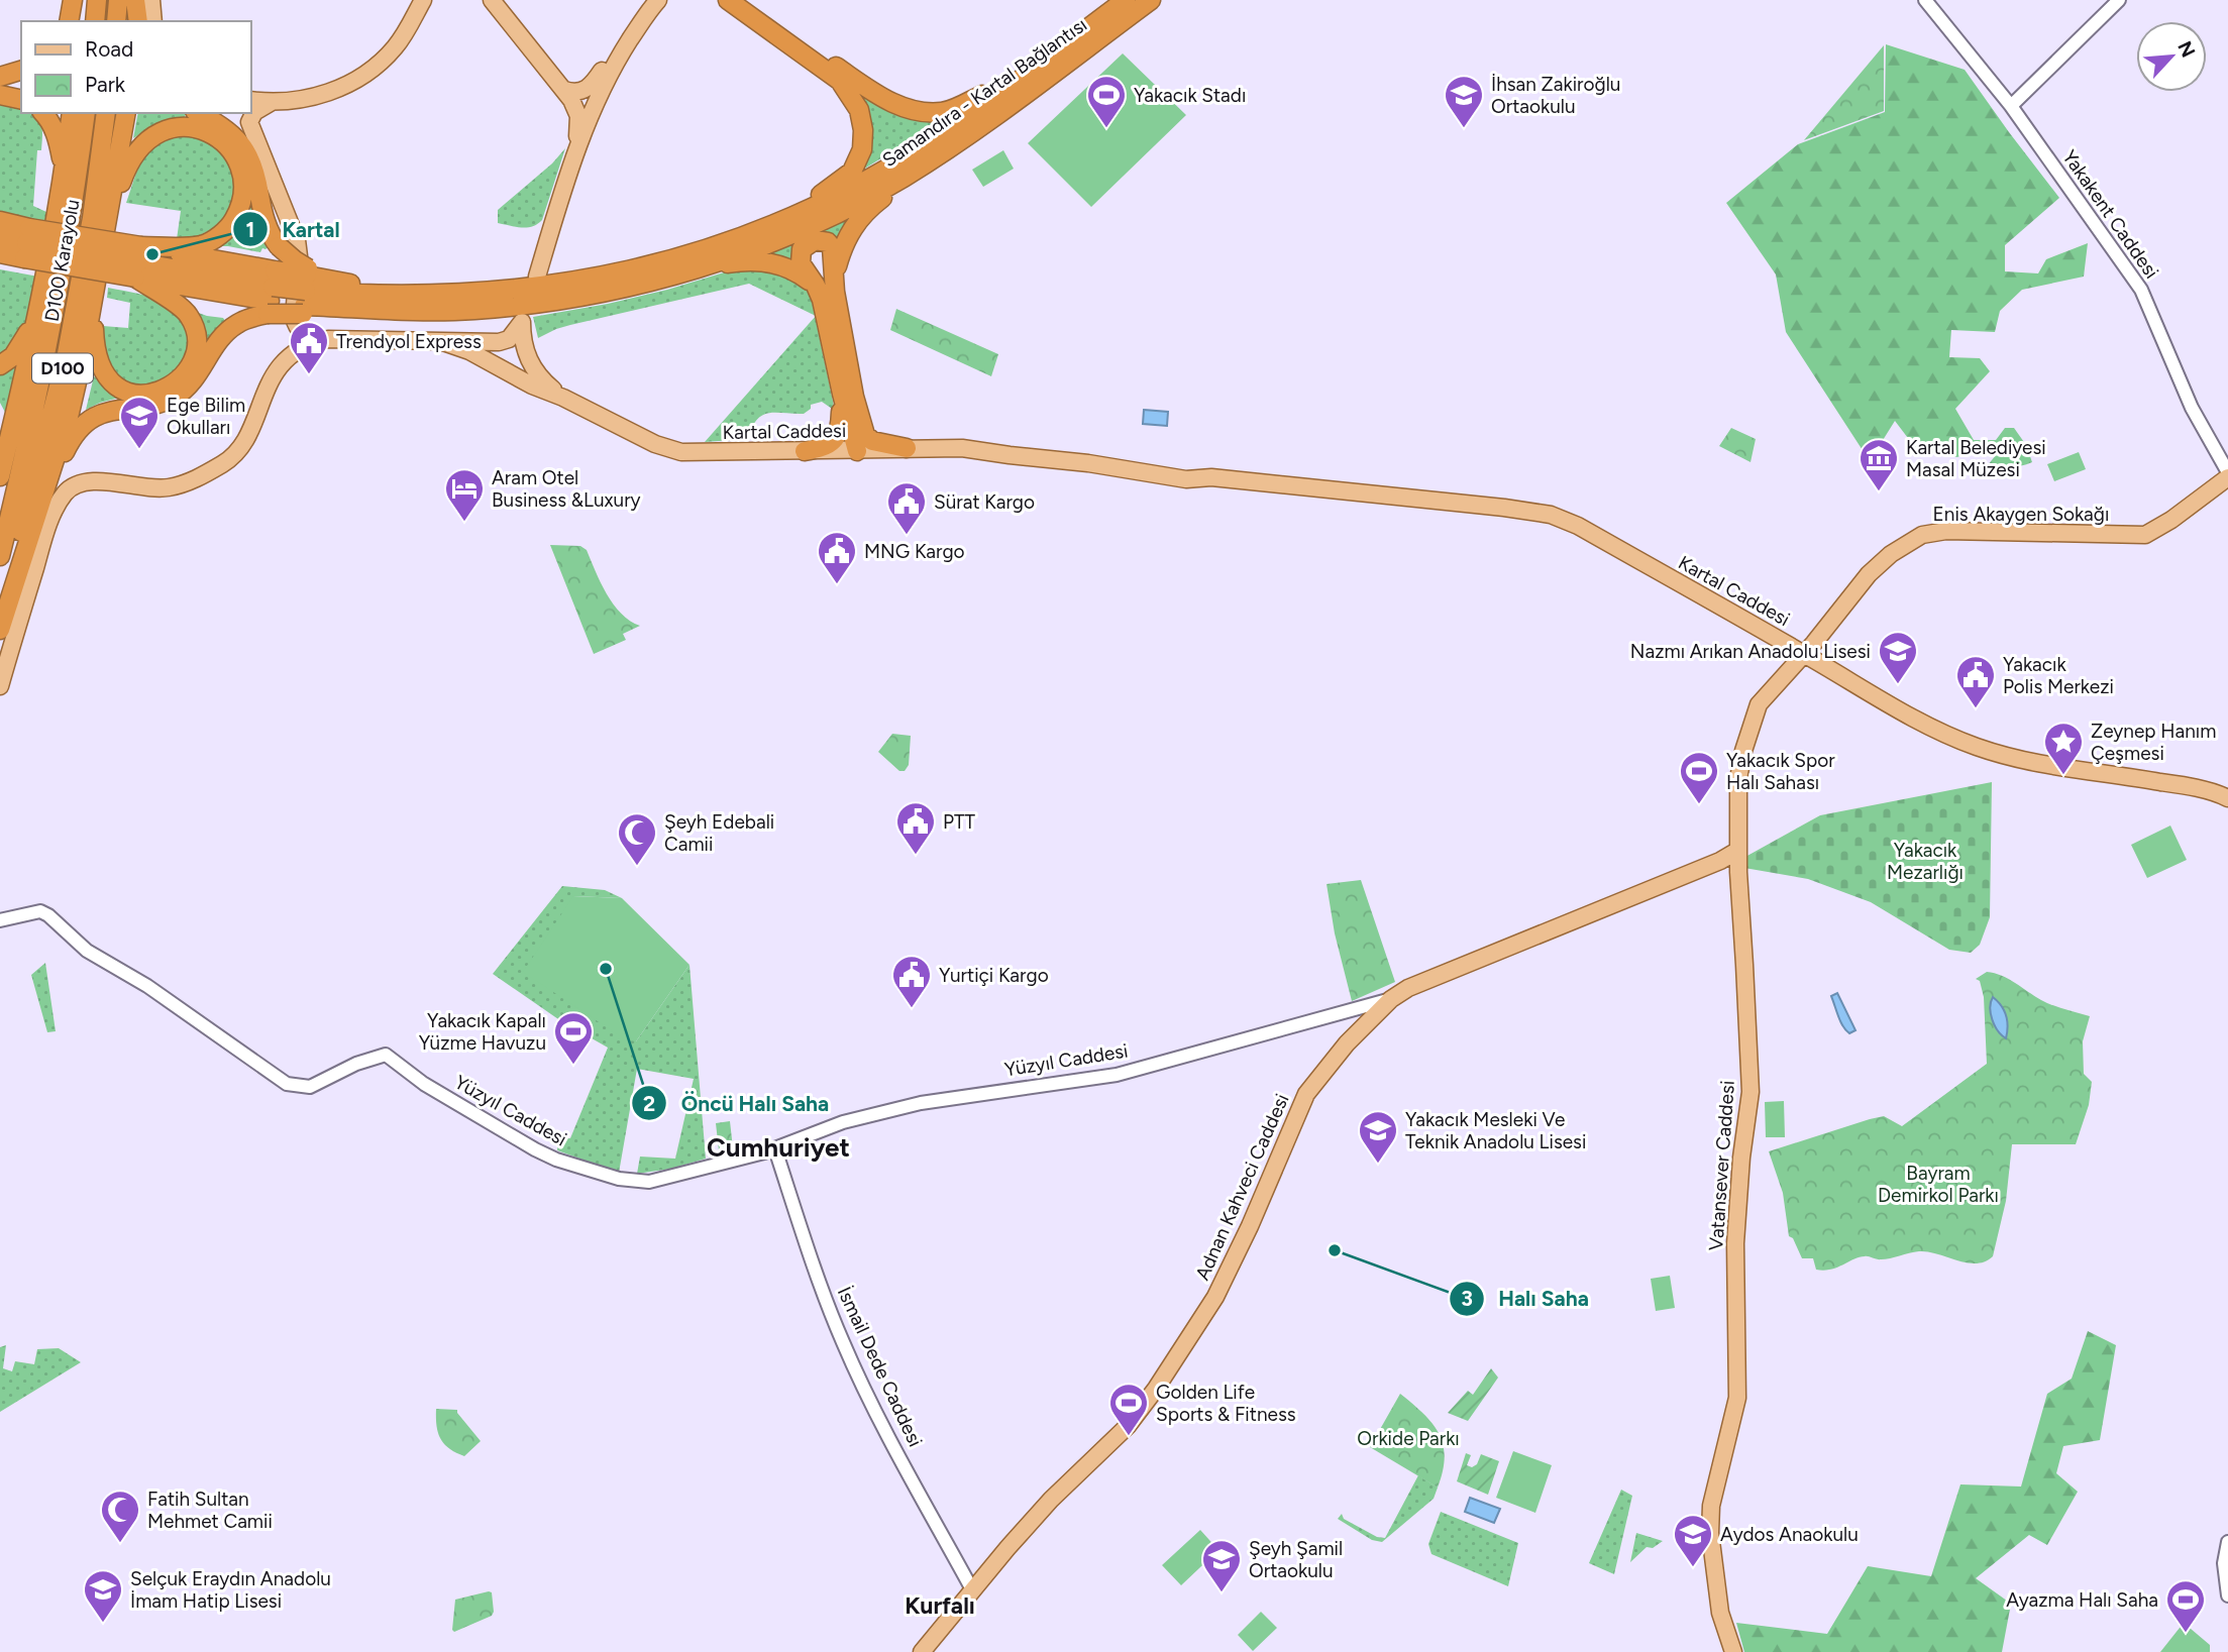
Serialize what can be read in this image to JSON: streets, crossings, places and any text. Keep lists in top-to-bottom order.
{
  "streets": {
    "highway": ["Samandıra - Kartal Bağlantısı", "D100 Karayolu", "D100"],
    "main road": [
      "Kartal Caddesi",
      "Enis Akaygen Sokağı",
      "Vatansever Caddesi",
      "Adnan Kahveci Caddesi"
    ],
    "street": ["Yakakent Caddesi", "Yüzyıl Caddesi", "İsmail Dede Caddesi"]
  },
  "crossings": [
    ["Yakakent Caddesi", "Enis Akaygen Sokağı"],
    ["Kartal Caddesi", "Enis Akaygen Sokağı"],
    ["Kartal Caddesi", "Vatansever Caddesi"],
    ["Enis Akaygen Sokağı", "Vatansever Caddesi"],
    ["Yüzyıl Caddesi", "Adnan Kahveci Caddesi"],
    ["Yüzyıl Caddesi", "İsmail Dede Caddesi"],
    ["Vatansever Caddesi", "Adnan Kahveci Caddesi"],
    ["Adnan Kahveci Caddesi", "İsmail Dede Caddesi"]
  ],
  "districts": ["Cumhuriyet", "Kurfalı"],
  "parks": ["Yakacık Mezarlığı", "Bayram Demirkol Parkı", "Orkide Parkı"],
  "places": {
    "sports": [
      "Yakacık Stadı",
      "Yakacık Spor Halı Sahası",
      "Yakacık Kapalı Yüzme Havuzu",
      "Golden Life Sports & Fitness",
      "Ayazma Halı Saha"
    ],
    "school or university": [
      "İhsan Zakiroğlu Ortaokulu",
      "Ege Bilim Okulları",
      "Nazmı Arıkan Anadolu Lisesi",
      "Yakacık Mesleki Ve Teknik Anadolu Lisesi",
      "Aydos Anaokulu",
      "Şeyh Şamil Ortaokulu",
      "Selçuk Eraydın Anadolu İmam Hatip Lisesi"
    ],
    "other": ["Kartal", "Öncü Halı Saha", "Halı Saha"],
    "public building": [
      "Trendyol Express",
      "Sürat Kargo",
      "MNG Kargo",
      "Yakacık Polis Merkezi",
      "PTT",
      "Yurtiçi Kargo"
    ],
    "museum": ["Kartal Belediyesi Masal Müzesi"],
    "hotel": ["Aram Otel Business &Luxury"],
    "place": ["Zeynep Hanım Çeşmesi"],
    "mosque": ["Şeyh Edebali Camii", "Fatih Sultan Mehmet Camii"]
  },
  "legend": ["Road", "Park"],
  "north": "top right"
}
